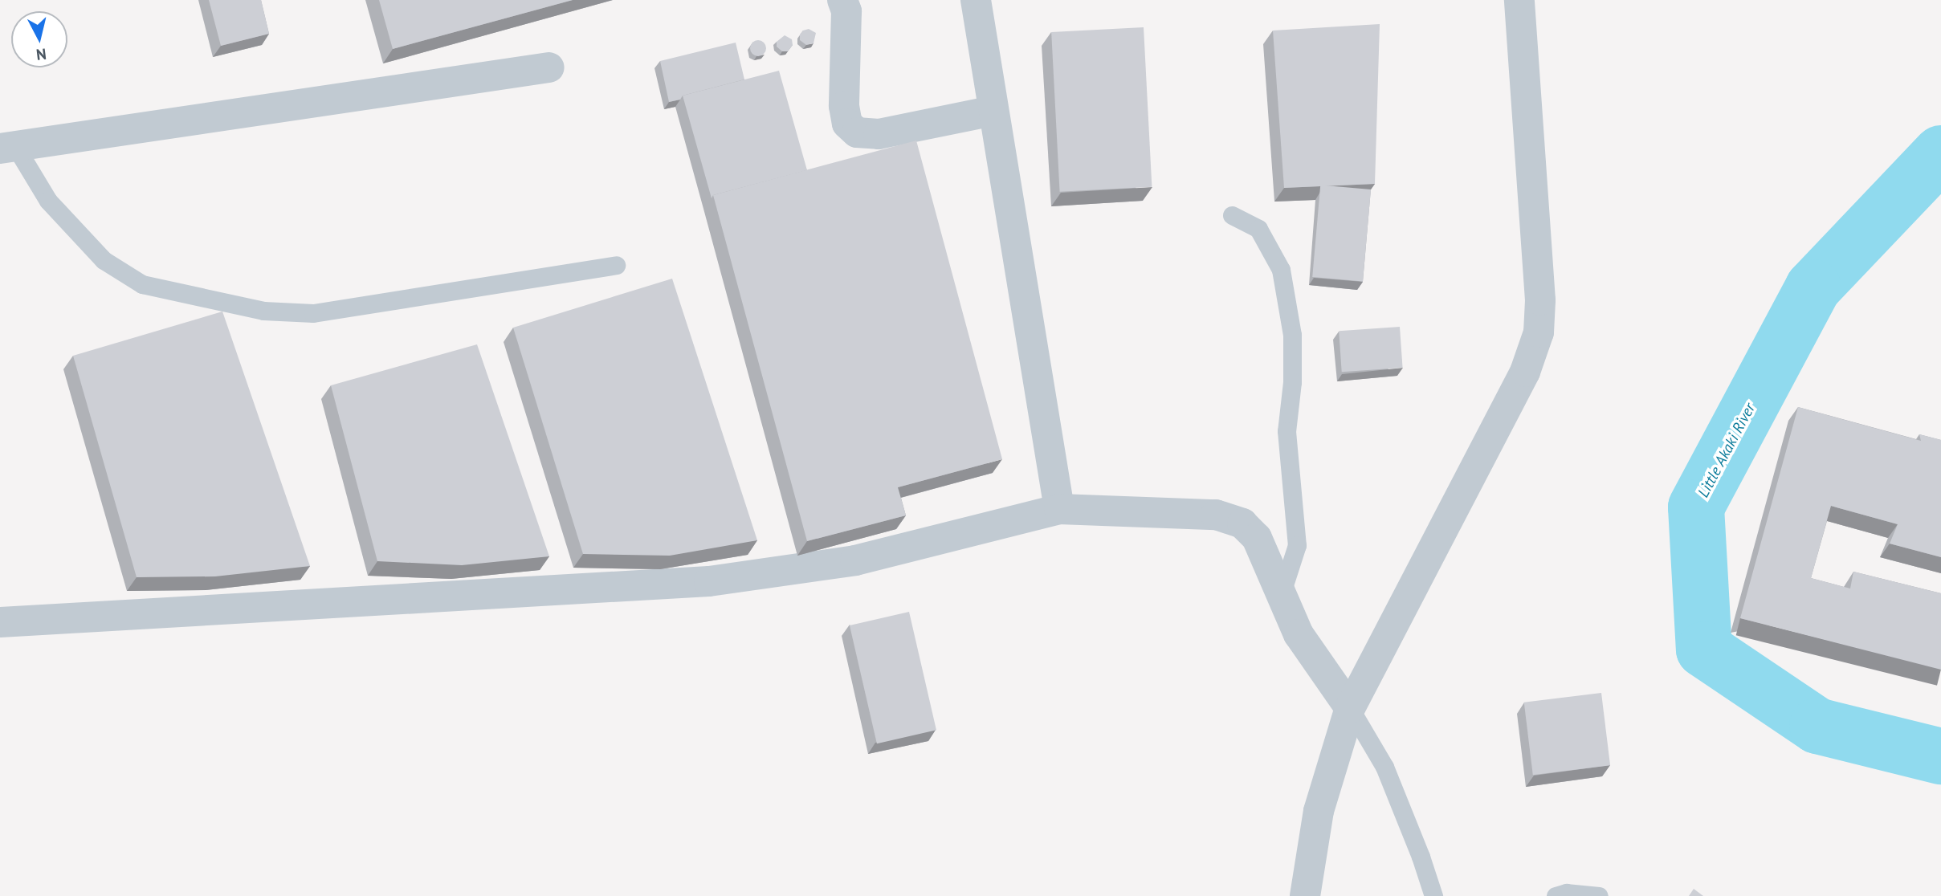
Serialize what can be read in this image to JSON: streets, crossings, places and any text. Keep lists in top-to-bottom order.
{
  "water": ["Little Akaki River"],
  "north": "bottom"
}
